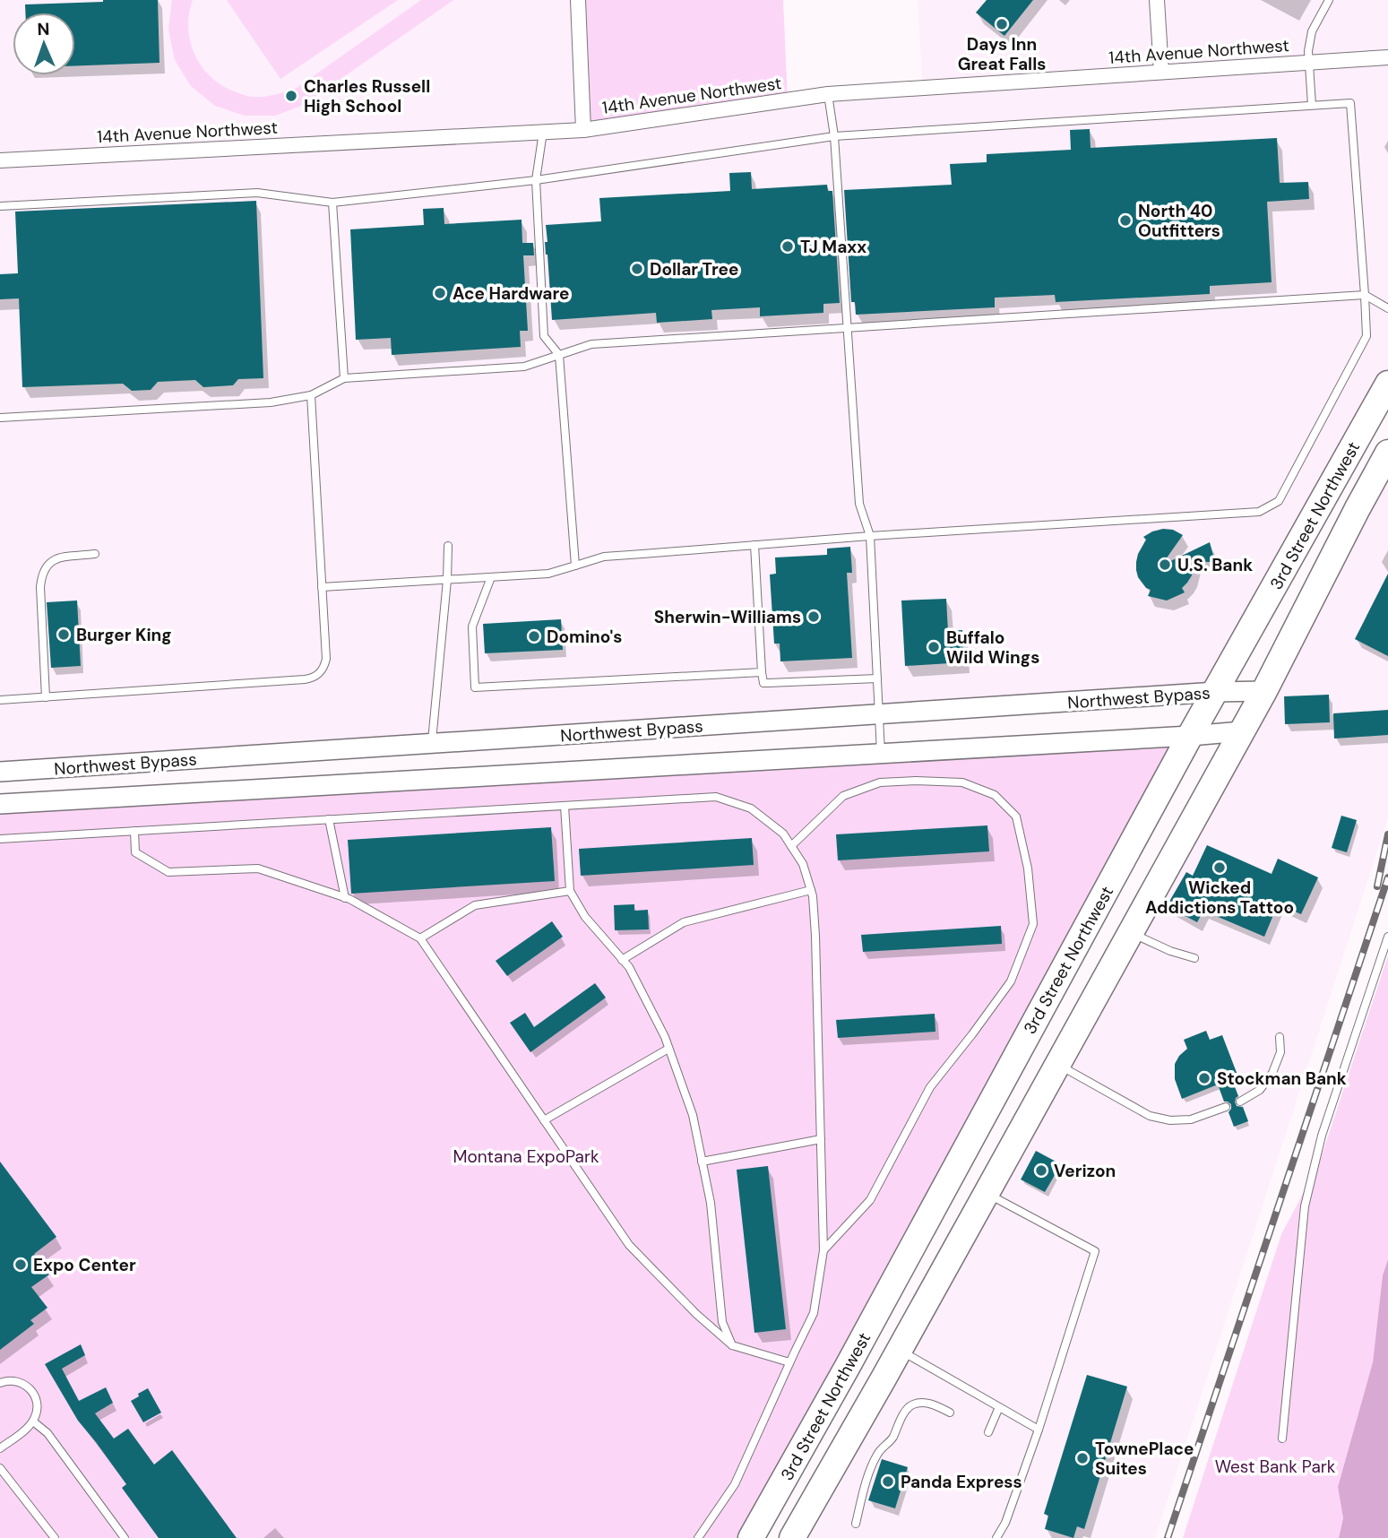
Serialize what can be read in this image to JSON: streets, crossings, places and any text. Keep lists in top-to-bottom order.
{
  "streets": {
    "highway": ["3rd Street Northwest"],
    "main road": ["Northwest Bypass"],
    "street": ["14th Avenue Northwest"]
  },
  "crossings": [
    ["3rd Street Northwest", "Northwest Bypass"]
  ],
  "parks": ["Montana ExpoPark", "West Bank Park"],
  "places": [
    "Days Inn Great Falls",
    "Charles Russell High School",
    "North 40 Outfitters",
    "TJ Maxx",
    "Dollar Tree",
    "Ace Hardware",
    "U.S. Bank",
    "Sherwin-Williams",
    "Burger King",
    "Domino's",
    "Buffalo Wild Wings",
    "Wicked Addictions Tattoo",
    "Stockman Bank",
    "Verizon",
    "Expo Center",
    "TownePlace Suites",
    "Panda Express"
  ],
  "north": "top"
}
